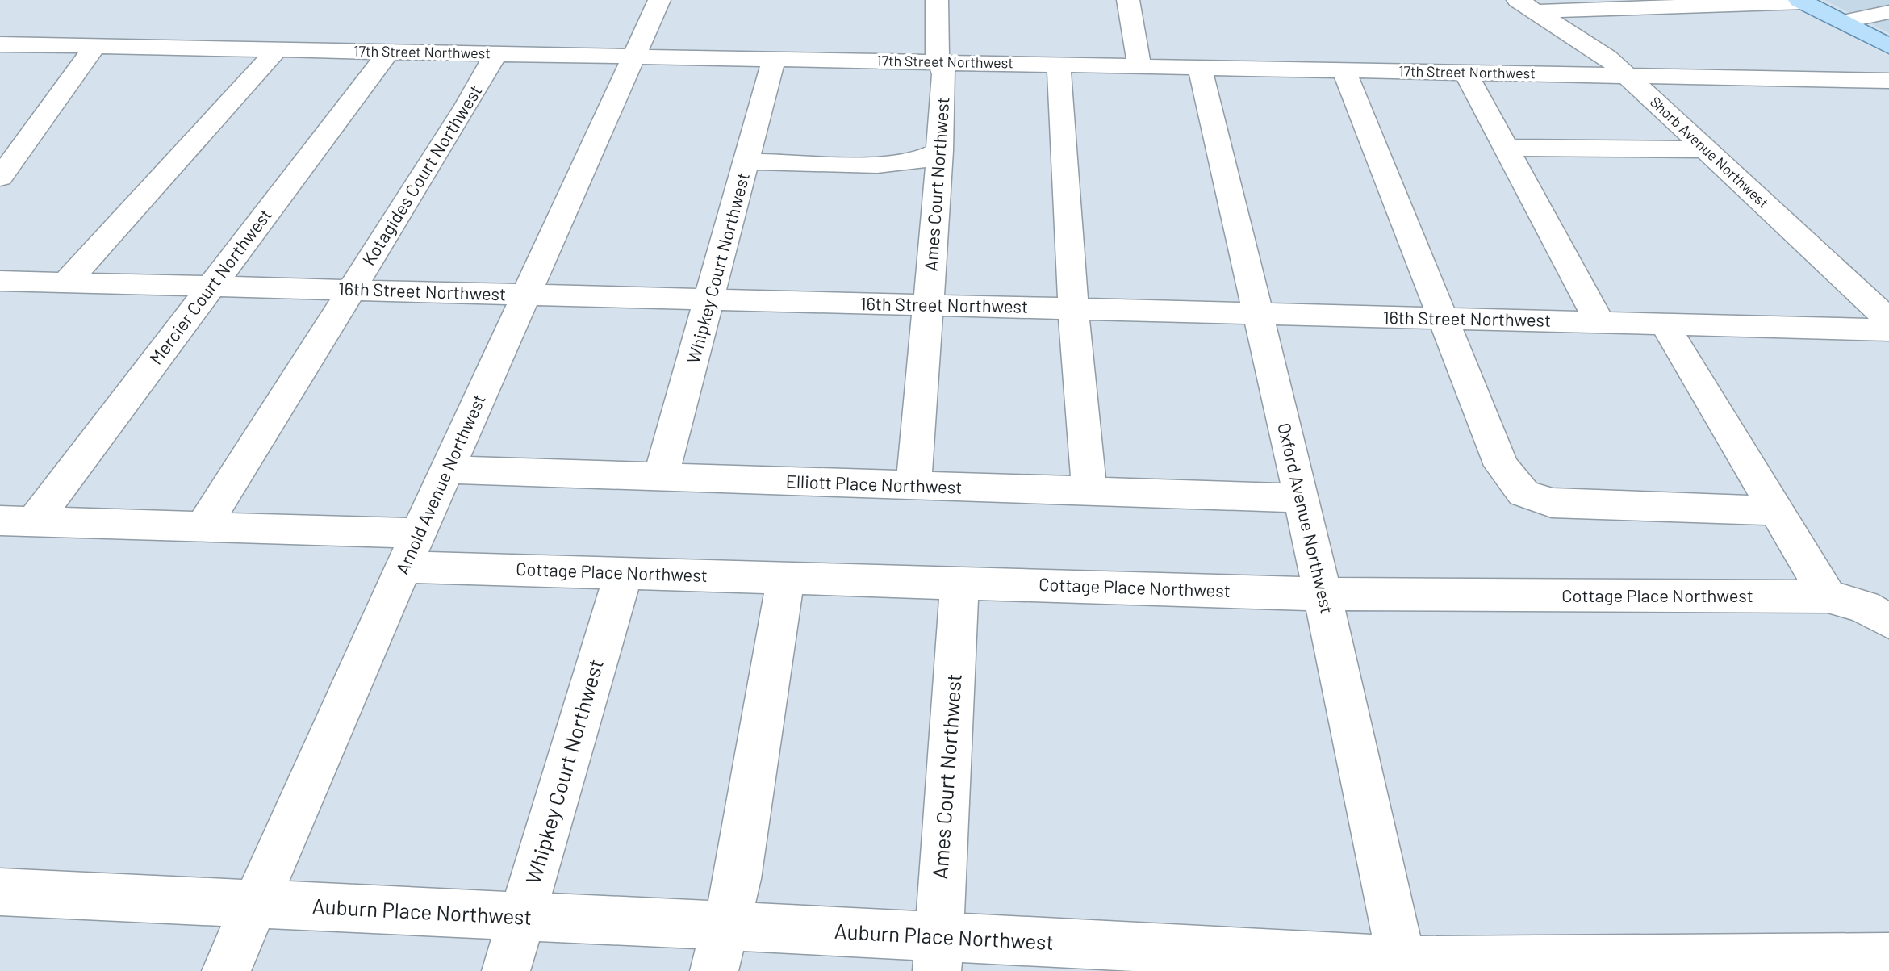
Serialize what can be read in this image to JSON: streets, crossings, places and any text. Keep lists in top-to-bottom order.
{
  "streets": {
    "street": [
      "17th Street Northwest",
      "Shorb Avenue Northwest",
      "Kotagides Court Northwest",
      "Ames Court Northwest",
      "Whipkey Court Northwest",
      "Mercier Court Northwest",
      "16th Street Northwest",
      "Arnold Avenue Northwest",
      "Elliott Place Northwest",
      "Oxford Avenue Northwest",
      "Cottage Place Northwest",
      "Auburn Place Northwest"
    ]
  },
  "crossings": [
    ["17th Street Northwest", "Shorb Avenue Northwest"],
    ["17th Street Northwest", "Kotagides Court Northwest"],
    ["17th Street Northwest", "Ames Court Northwest"],
    ["17th Street Northwest", "Whipkey Court Northwest"],
    ["17th Street Northwest", "Mercier Court Northwest"],
    ["17th Street Northwest", "Arnold Avenue Northwest"],
    ["17th Street Northwest", "Oxford Avenue Northwest"],
    ["Kotagides Court Northwest", "16th Street Northwest"],
    ["Kotagides Court Northwest", "Cottage Place Northwest"],
    ["Ames Court Northwest", "16th Street Northwest"],
    ["Ames Court Northwest", "Elliott Place Northwest"],
    ["Ames Court Northwest", "Cottage Place Northwest"],
    ["Ames Court Northwest", "Auburn Place Northwest"],
    ["Whipkey Court Northwest", "16th Street Northwest"],
    ["Whipkey Court Northwest", "Elliott Place Northwest"],
    ["Whipkey Court Northwest", "Cottage Place Northwest"],
    ["Whipkey Court Northwest", "Auburn Place Northwest"],
    ["Mercier Court Northwest", "16th Street Northwest"],
    ["Mercier Court Northwest", "Cottage Place Northwest"],
    ["16th Street Northwest", "Arnold Avenue Northwest"],
    ["16th Street Northwest", "Oxford Avenue Northwest"],
    ["Arnold Avenue Northwest", "Elliott Place Northwest"],
    ["Arnold Avenue Northwest", "Cottage Place Northwest"],
    ["Arnold Avenue Northwest", "Auburn Place Northwest"],
    ["Elliott Place Northwest", "Oxford Avenue Northwest"],
    ["Oxford Avenue Northwest", "Cottage Place Northwest"],
    ["Oxford Avenue Northwest", "Auburn Place Northwest"]
  ]
}
